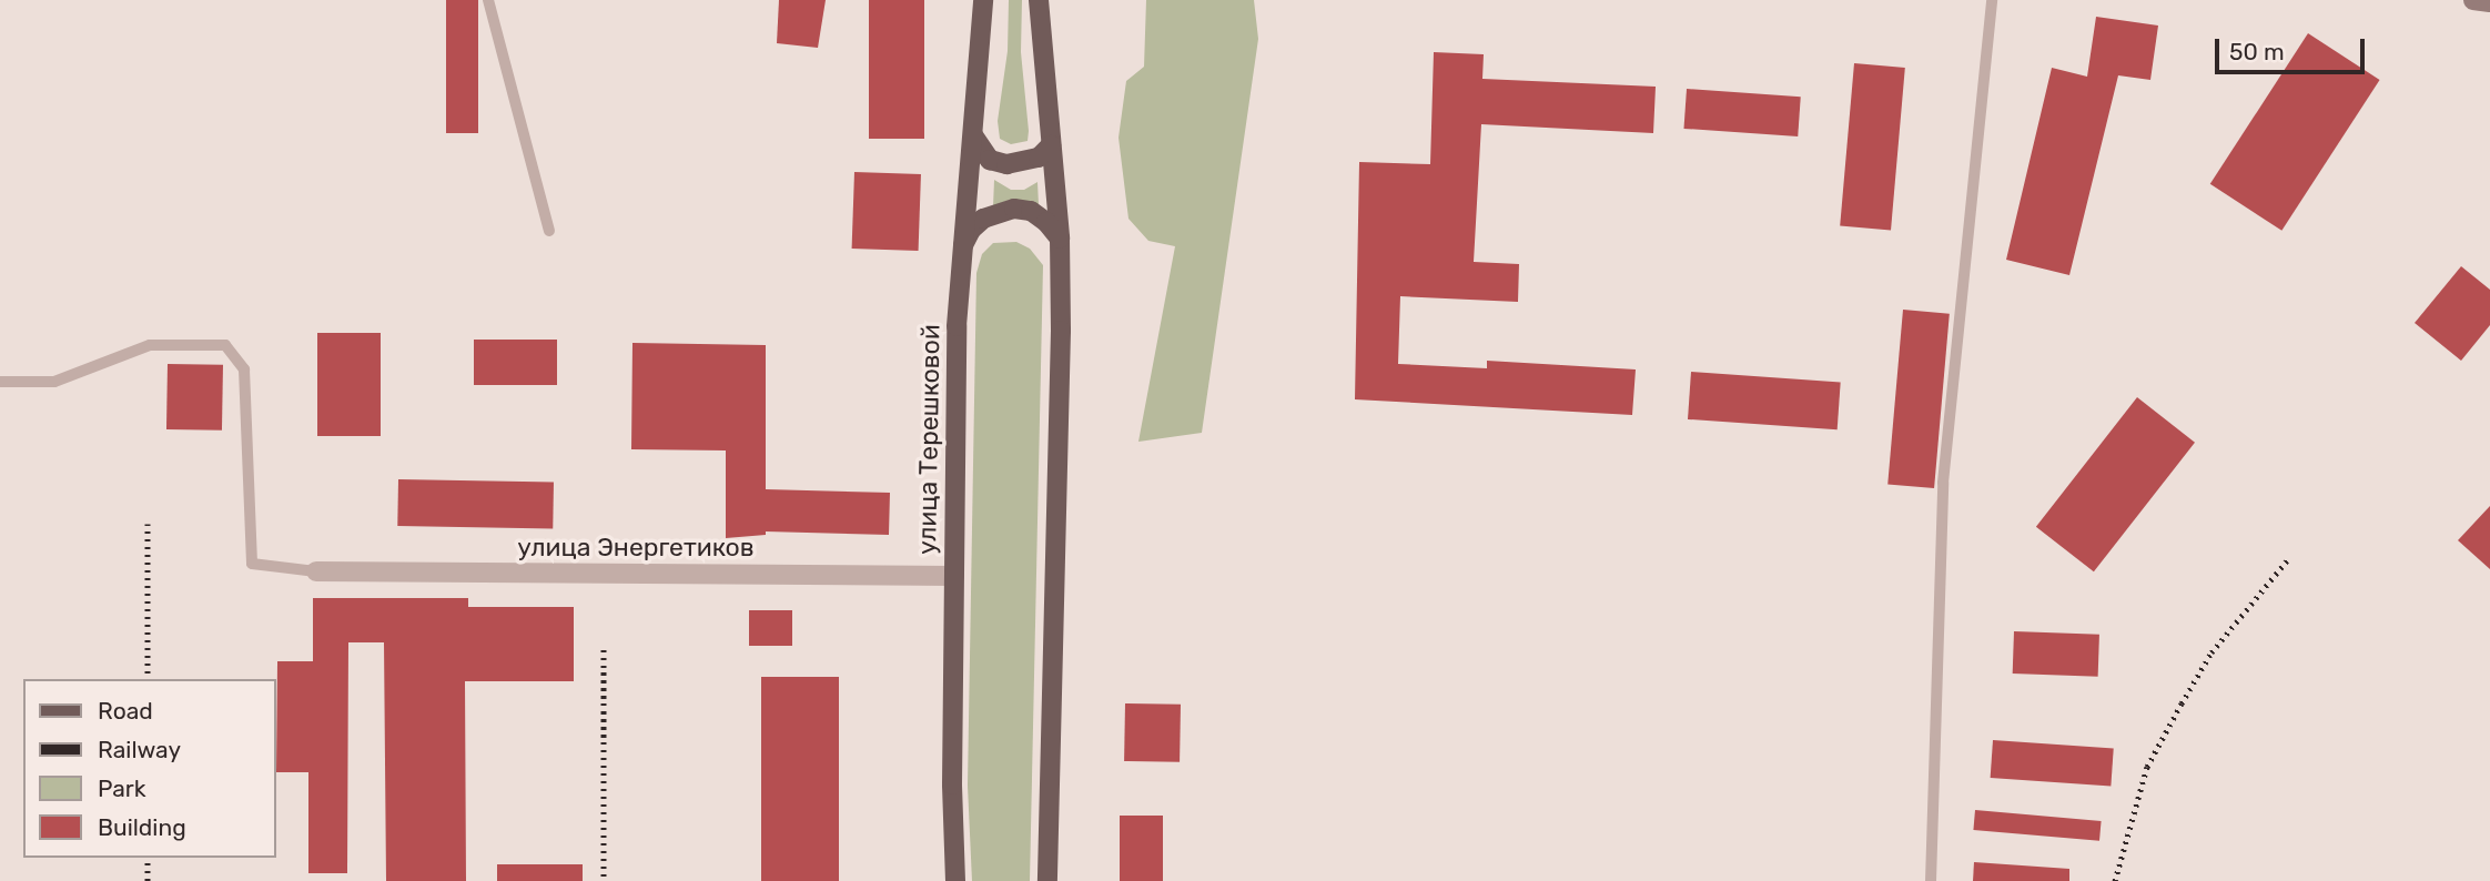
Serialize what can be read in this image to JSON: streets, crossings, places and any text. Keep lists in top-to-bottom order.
{
  "streets": {
    "main road": ["улица Терешковой"],
    "street": ["улица Энергетиков"]
  },
  "crossings": [
    ["улица Терешковой", "улица Энергетиков"]
  ],
  "legend": [
    "Road",
    "Railway",
    "Park",
    "Building"
  ],
  "scale_bar": "50 m"
}
